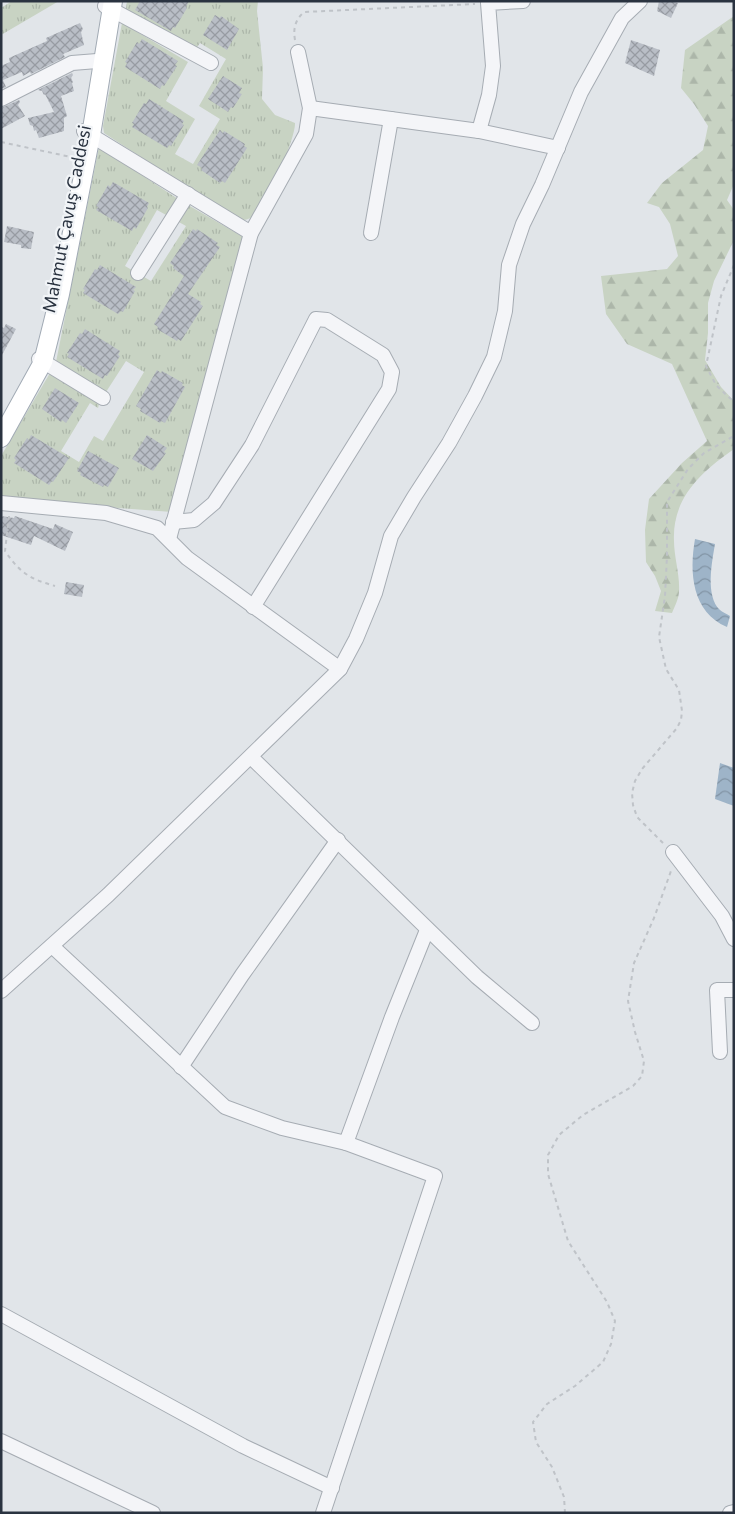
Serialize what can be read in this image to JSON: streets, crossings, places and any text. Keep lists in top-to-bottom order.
{
  "streets": {
    "main road": ["Mahmut Çavuş Caddesi"]
  }
}
